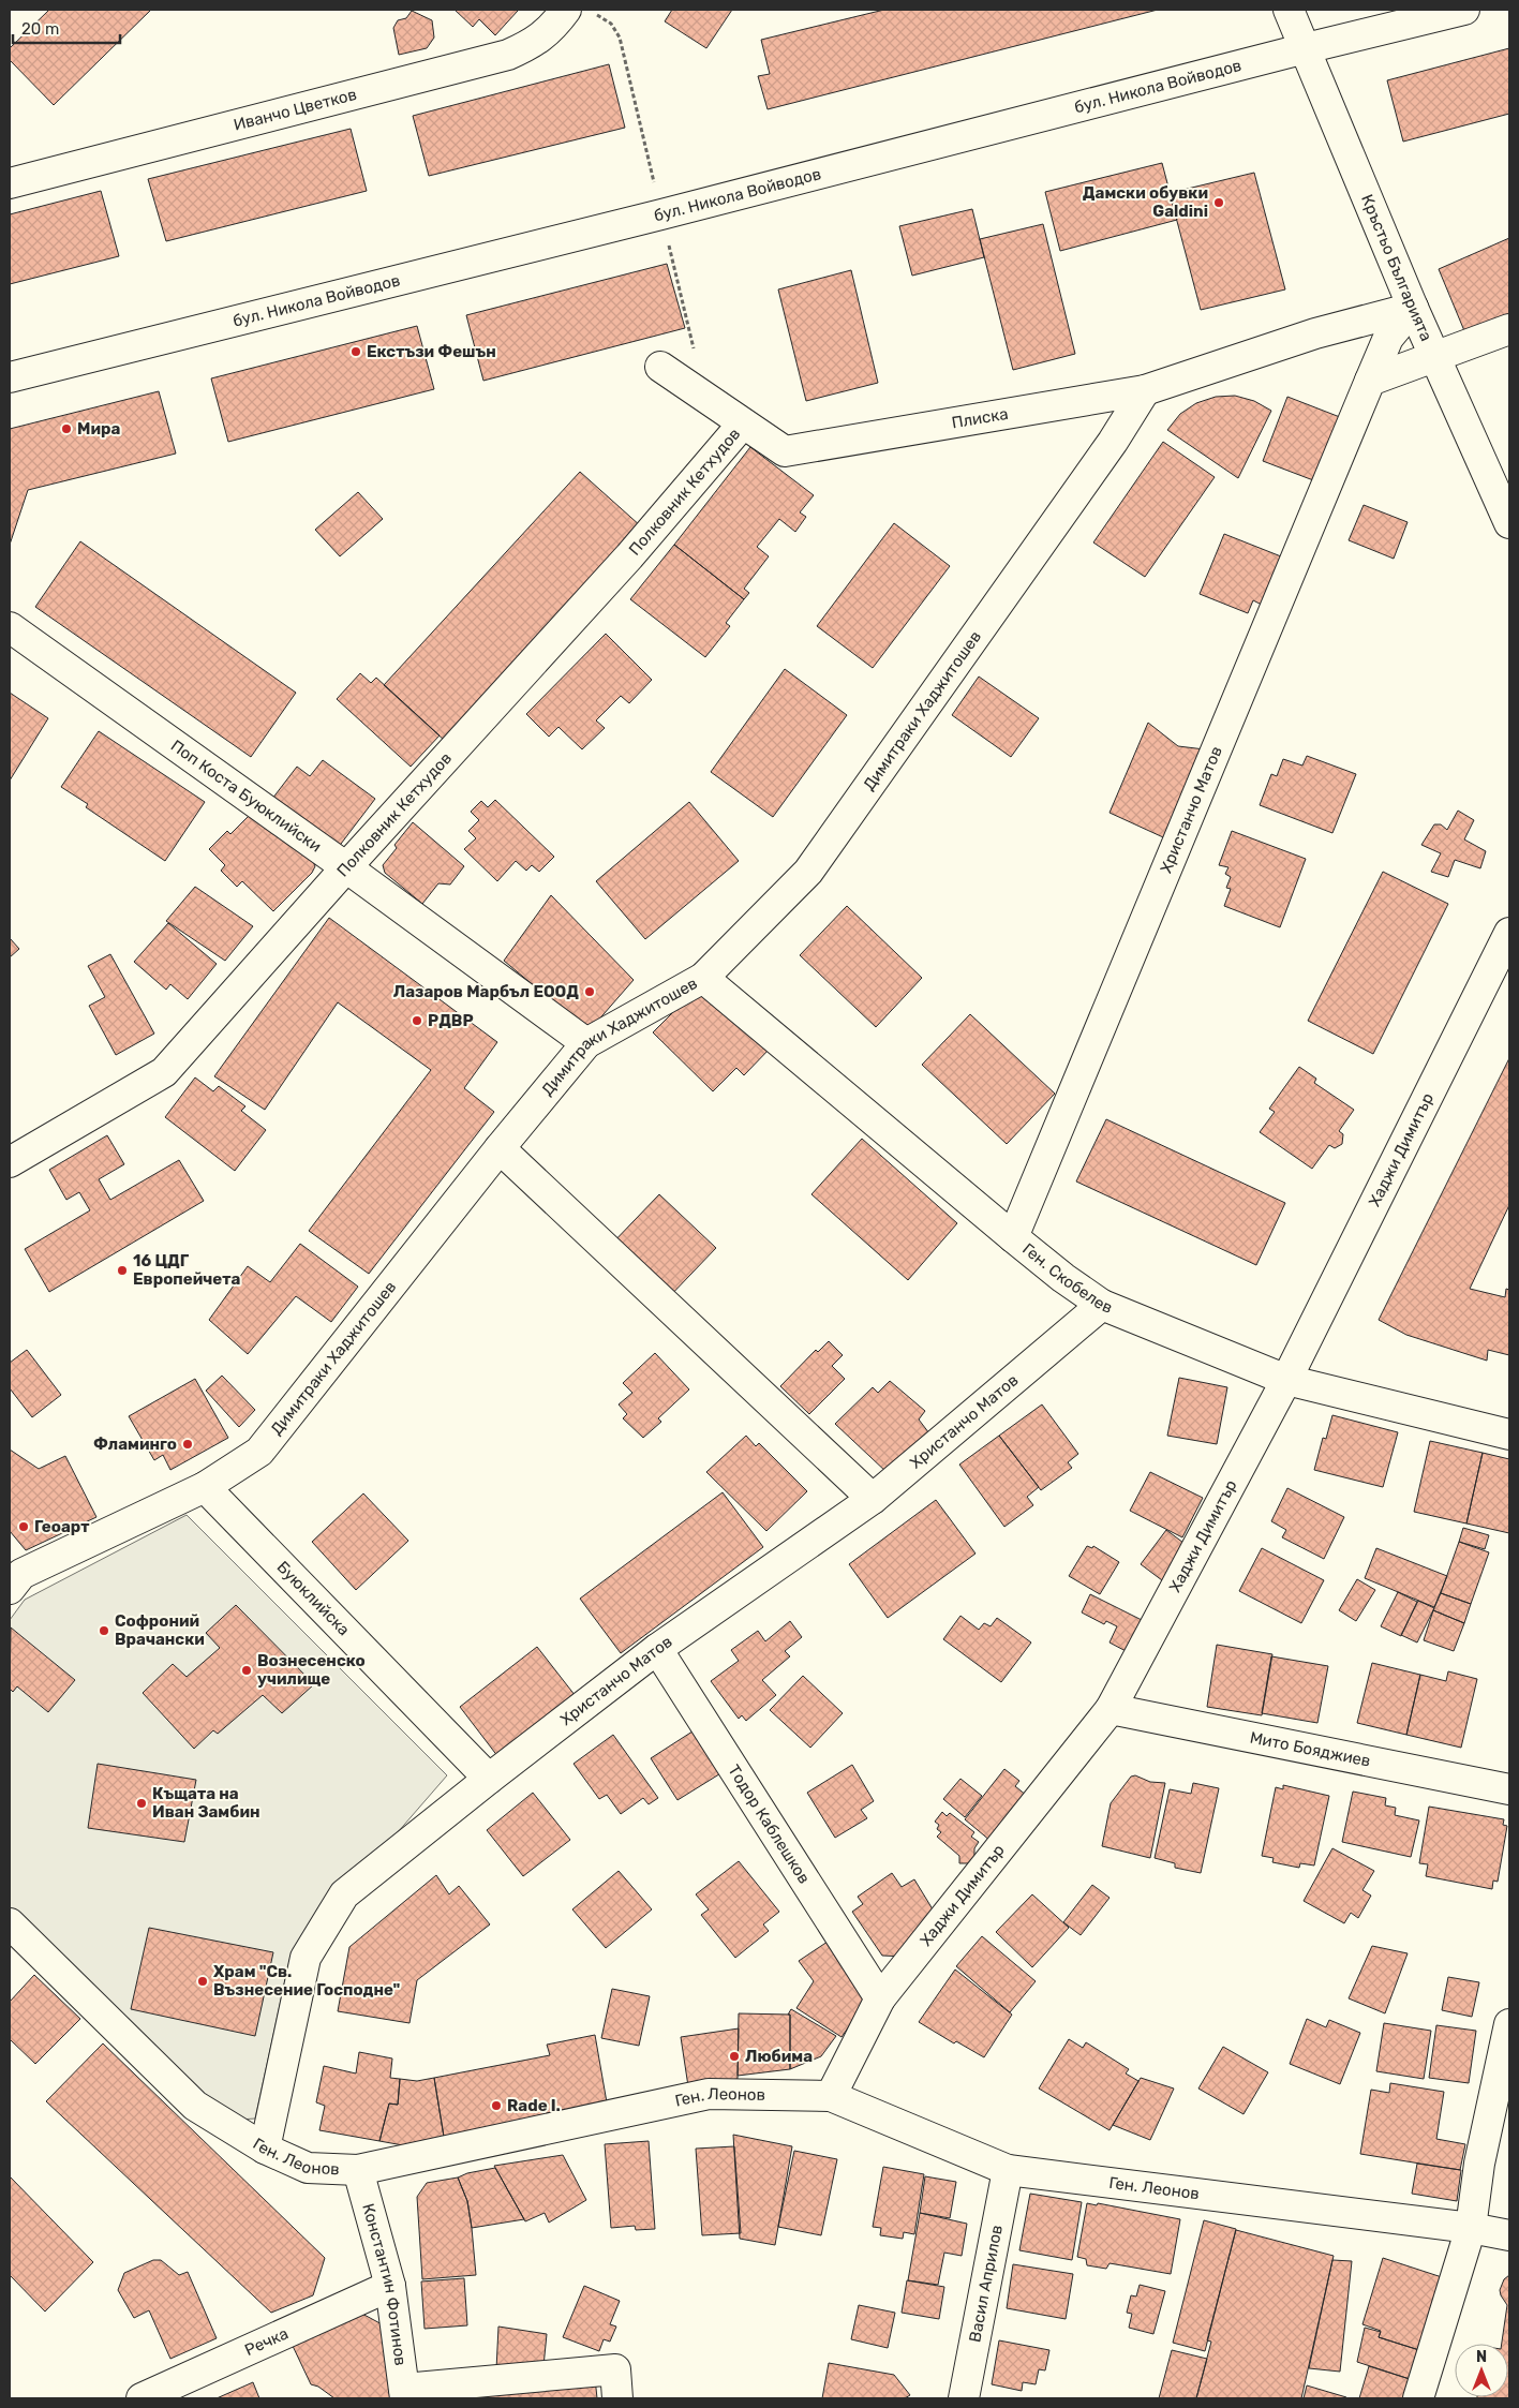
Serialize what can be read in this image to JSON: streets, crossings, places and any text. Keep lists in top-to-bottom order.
{
  "streets": {
    "street": [
      "бул. Никола Войводов",
      "Иванчо Цветков",
      "Кръстьо Българията",
      "Плиска",
      "Полковник Кетхудов",
      "Димитраки Хаджитошев",
      "Поп Коста Буюклийски",
      "Христанчо Матов",
      "Хаджи Димитър",
      "Ген. Скобелев",
      "Буюклийска",
      "Мито Бояджиев",
      "Тодор Каблешков",
      "Ген. Леонов",
      "Константин Фотинов",
      "Васил Априлов",
      "Речка"
    ]
  },
  "crossings": [
    ["бул. Никола Войводов", "Кръстьо Българията"],
    ["Кръстьо Българията", "Плиска"],
    ["Кръстьо Българията", "Христанчо Матов"],
    ["Плиска", "Полковник Кетхудов"],
    ["Плиска", "Димитраки Хаджитошев"],
    ["Плиска", "Христанчо Матов"],
    ["Полковник Кетхудов", "Поп Коста Буюклийски"],
    ["Димитраки Хаджитошев", "Поп Коста Буюклийски"],
    ["Димитраки Хаджитошев", "Ген. Скобелев"],
    ["Димитраки Хаджитошев", "Буюклийска"],
    ["Христанчо Матов", "Ген. Скобелев"],
    ["Христанчо Матов", "Буюклийска"],
    ["Христанчо Матов", "Тодор Каблешков"],
    ["Христанчо Матов", "Ген. Леонов"],
    ["Хаджи Димитър", "Ген. Скобелев"],
    ["Хаджи Димитър", "Мито Бояджиев"],
    ["Хаджи Димитър", "Тодор Каблешков"],
    ["Хаджи Димитър", "Ген. Леонов"],
    ["Ген. Леонов", "Константин Фотинов"],
    ["Ген. Леонов", "Васил Априлов"],
    ["Константин Фотинов", "Речка"]
  ],
  "places": [
    "Дамски обувки Galdini",
    "Екстъзи Фешън",
    "Мира",
    "Лазаров Марбъл ЕООД",
    "РДВР",
    "16 ЦДГ Европейчета",
    "Фламинго",
    "Геоарт",
    "Софроний Врачански",
    "Вознесенско училище",
    "Къщата на Иван Замбин",
    "Храм \"Св. Възнесение Господне\"",
    "Любима",
    "Rade I."
  ],
  "scale_bar": "20 m",
  "north": "top"
}
